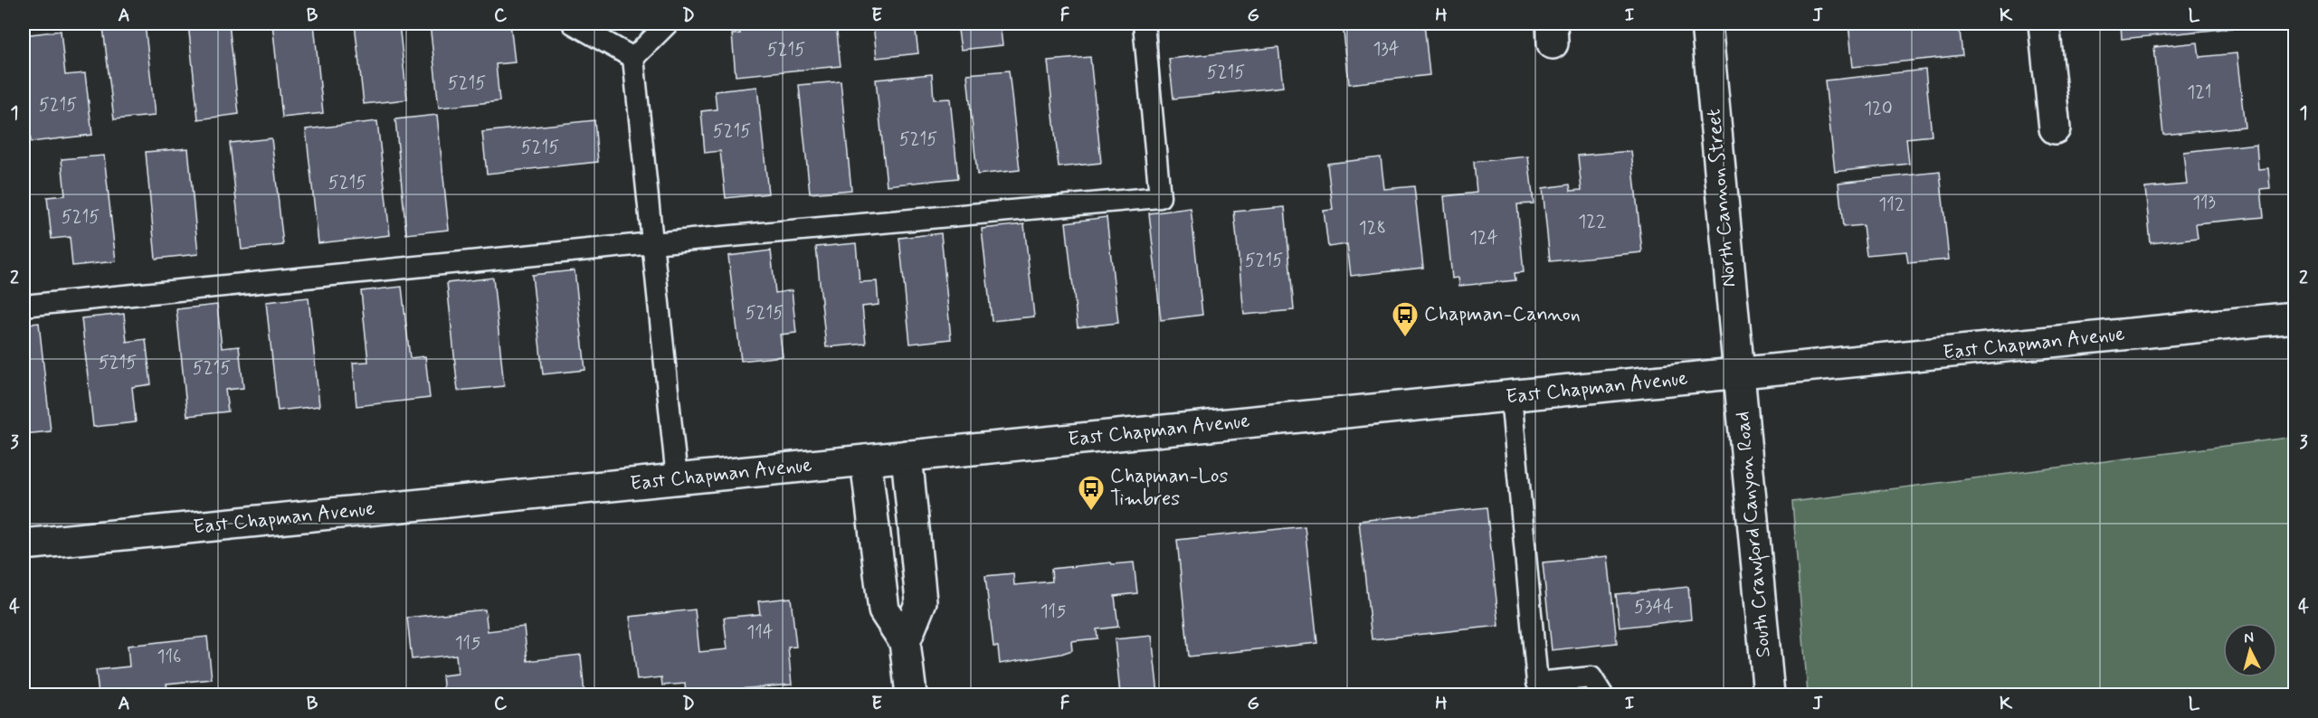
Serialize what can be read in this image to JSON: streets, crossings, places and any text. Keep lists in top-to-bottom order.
{
  "streets": {
    "main road": ["North Cannon Street", "East Chapman Avenue", "South Crawford Canyon Road"]
  },
  "crossings": [
    ["North Cannon Street", "East Chapman Avenue"],
    ["North Cannon Street", "South Crawford Canyon Road"],
    ["East Chapman Avenue", "South Crawford Canyon Road"]
  ],
  "places": {
    "bus stop": ["Chapman-Cannon", "Chapman-Los Timbres"]
  },
  "house_numbers": [
    "134",
    "5215",
    "5215",
    "5215",
    "121",
    "5215",
    "120",
    "5215",
    "5215",
    "5215",
    "5215",
    "113",
    "112",
    "5215",
    "122",
    "128",
    "124",
    "5215",
    "5215",
    "5215",
    "5215",
    "5344",
    "115",
    "114",
    "115",
    "116"
  ],
  "north": "top",
  "grid": {
    "columns": [
      "A",
      "B",
      "C",
      "D",
      "E",
      "F",
      "G",
      "H",
      "I",
      "J",
      "K",
      "L"
    ],
    "rows": [
      "1",
      "2",
      "3",
      "4"
    ]
  }
}
